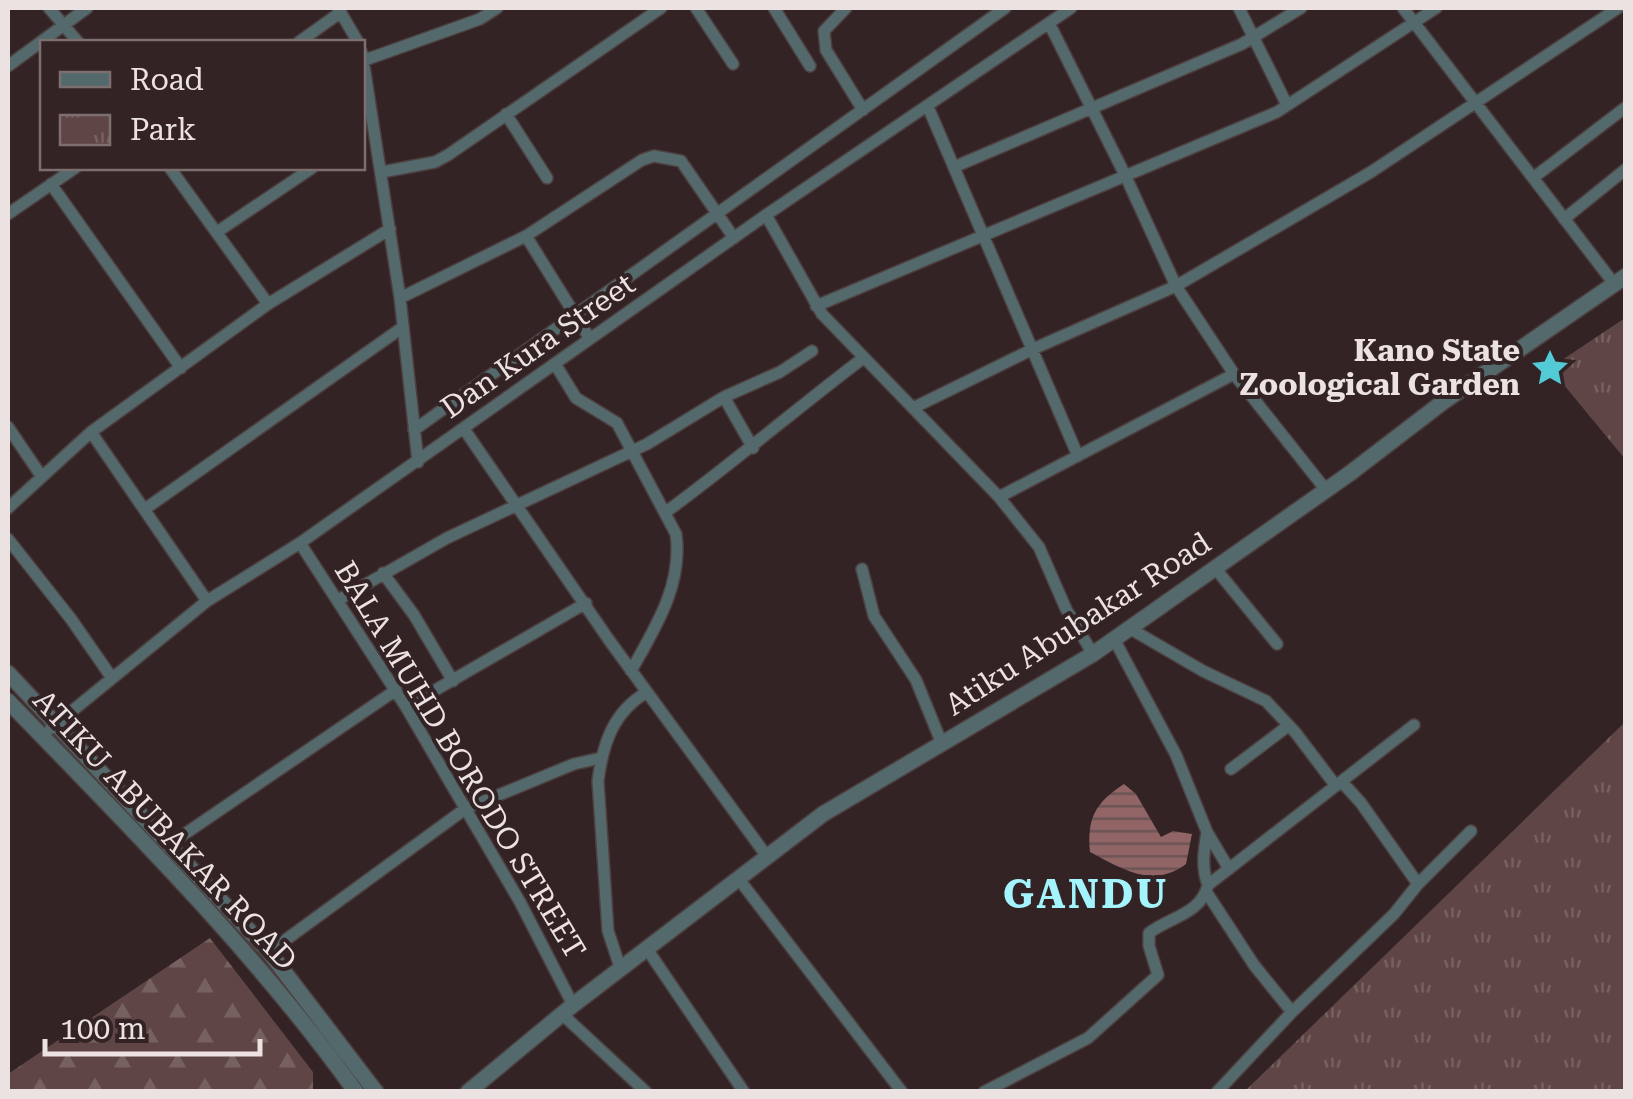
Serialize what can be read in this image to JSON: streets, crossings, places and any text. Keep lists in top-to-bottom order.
{
  "streets": {
    "street": [
      "Dan Kura Street",
      "Atiku Abubakar Road",
      "BALA MUHD BORODO STREET",
      "ATIKU ABUBAKAR ROAD"
    ]
  },
  "crossings": [
    ["Dan Kura Street", "BALA MUHD BORODO STREET"],
    ["Dan Kura Street", "ATIKU ABUBAKAR ROAD"],
    ["Atiku Abubakar Road", "BALA MUHD BORODO STREET"]
  ],
  "districts": ["GANDU"],
  "places": {
    "place": ["Kano State Zoological Garden"]
  },
  "legend": ["Road", "Park"],
  "scale_bar": "100 m"
}
